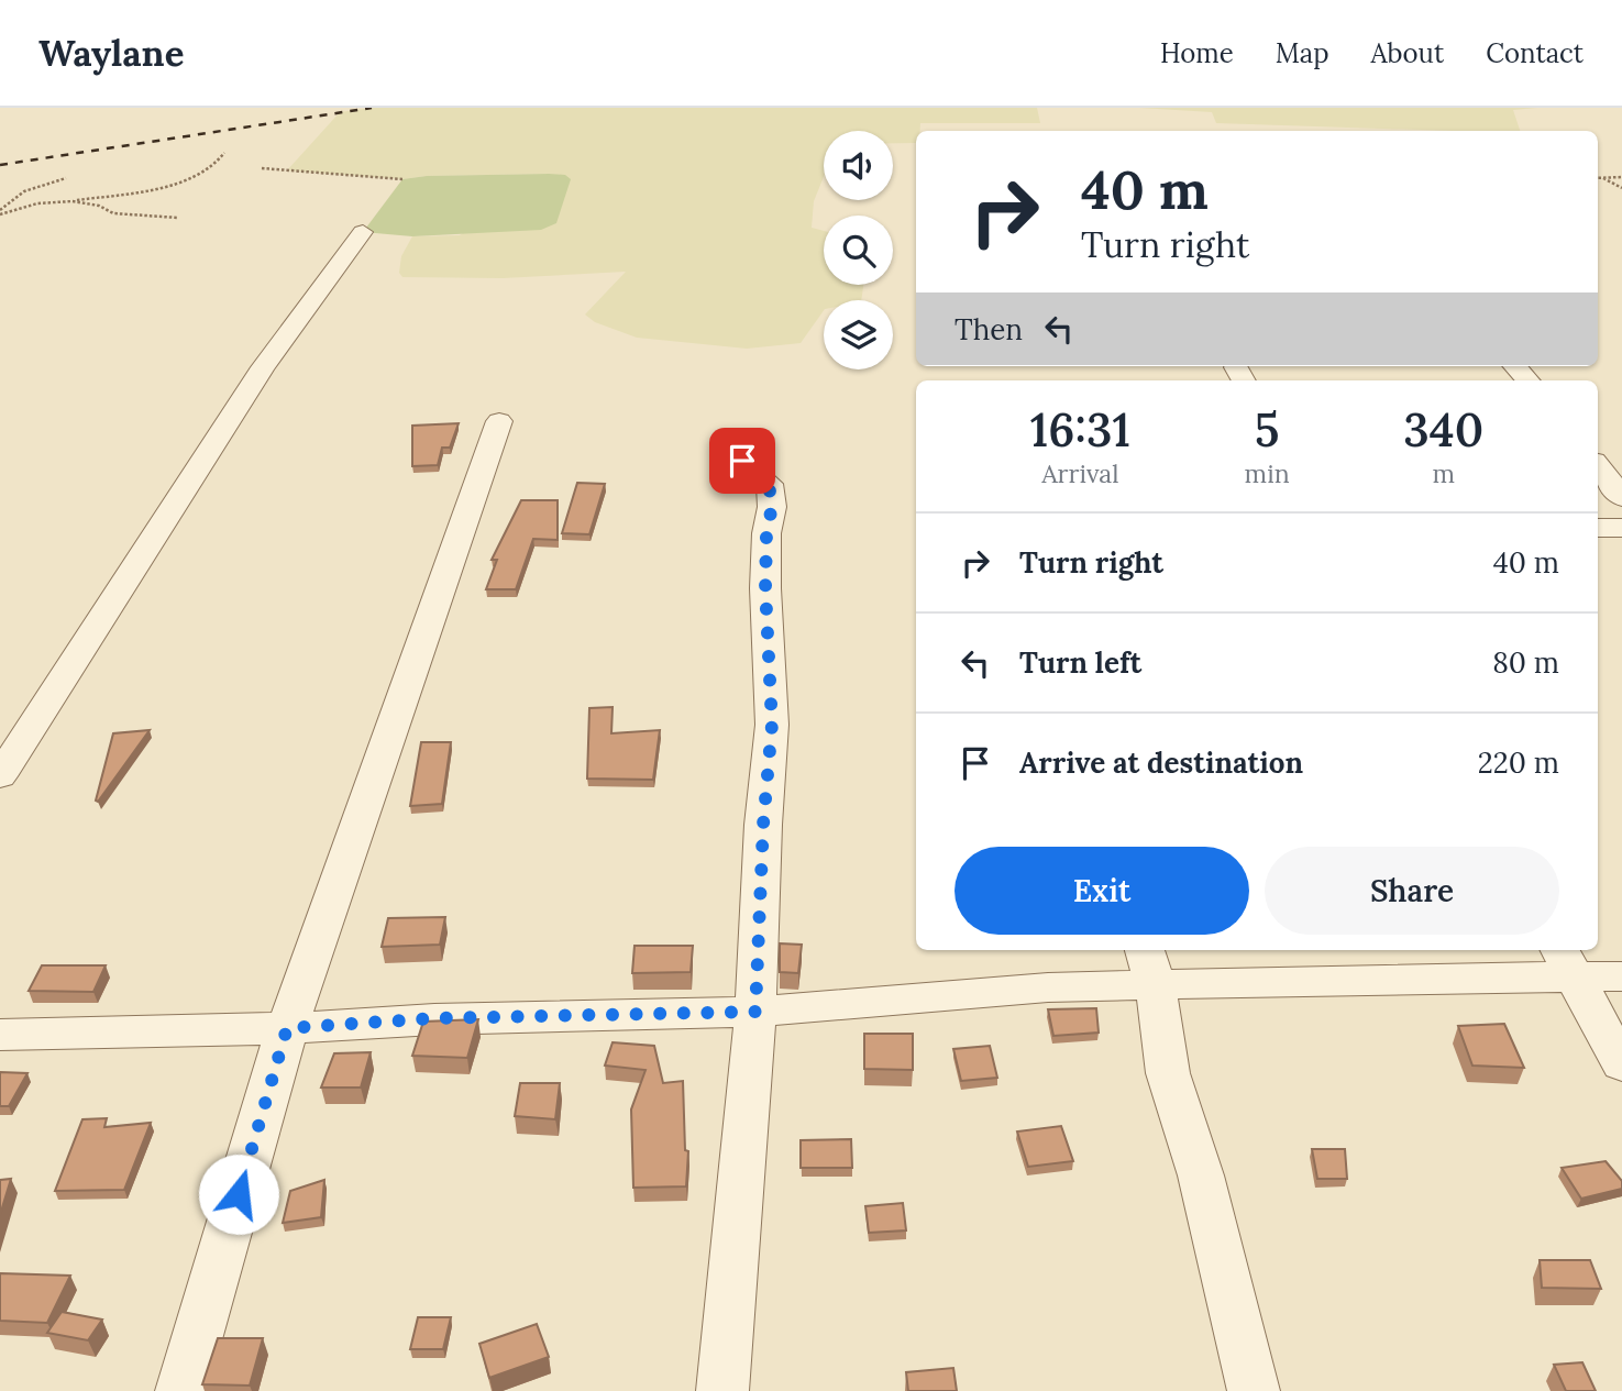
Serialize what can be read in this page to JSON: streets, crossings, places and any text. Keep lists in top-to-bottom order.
{
  "page": {
    "header": "Waylane",
    "nav": [
      "Home",
      "Map",
      "About",
      "Contact"
    ],
    "turn": ["40 m", "Turn right"],
    "then": "Then",
    "eta": [
      "16:31",
      "Arrival",
      "5",
      "min",
      "340",
      "m"
    ],
    "list": [
      {
        "name": "Turn right",
        "value": "40 m"
      },
      {
        "name": "Turn left",
        "value": "80 m"
      },
      {
        "name": "Arrive at destination",
        "value": "220 m"
      }
    ],
    "buttons": ["Exit", "Share"]
  }
}
